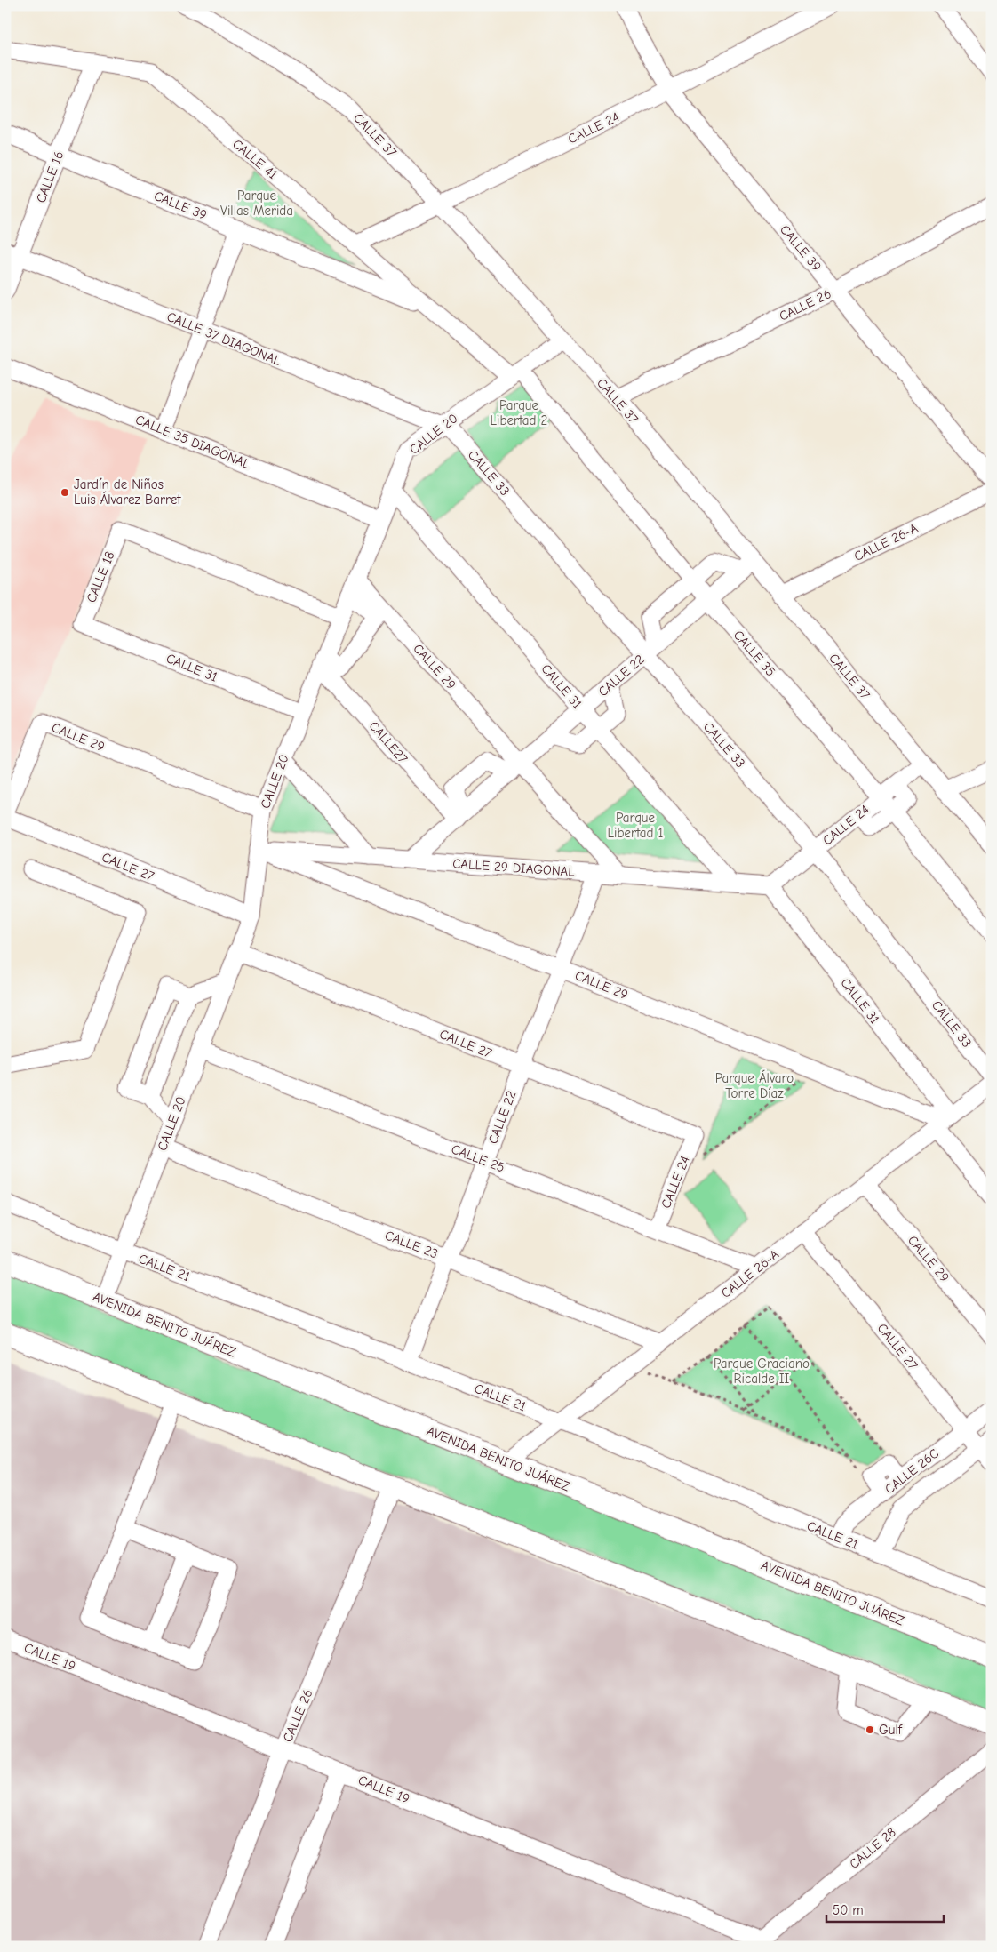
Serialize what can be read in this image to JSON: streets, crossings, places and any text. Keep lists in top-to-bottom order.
{
  "streets": {
    "main road": ["AVENIDA BENITO JUÁREZ"],
    "street": [
      "CALLE 24",
      "CALLE 37",
      "CALLE 41",
      "CALLE 16",
      "CALLE 39",
      "CALLE 26",
      "CALLE 37 DIAGONAL",
      "CALLE 20",
      "CALLE 35 DIAGONAL",
      "CALLE 33",
      "CALLE 26-A",
      "CALLE 18",
      "CALLE 35",
      "CALLE 29",
      "CALLE 31",
      "CALLE 22",
      "CALLE27",
      "CALLE 27",
      "CALLE 29 DIAGONAL",
      "CALLE 25",
      "CALLE 23",
      "CALLE 21",
      "CALLE 26C",
      "CALLE 19",
      "CALLE 28"
    ]
  },
  "crossings": [
    ["CALLE 24", "CALLE 37"],
    ["CALLE 24", "CALLE 41"],
    ["CALLE 24", "CALLE 39"],
    ["CALLE 24", "CALLE 33"],
    ["CALLE 24", "CALLE 35"],
    ["CALLE 24", "CALLE 31"],
    ["CALLE 24", "CALLE 27"],
    ["CALLE 24", "CALLE 29 DIAGONAL"],
    ["CALLE 24", "CALLE 25"],
    ["CALLE 37", "CALLE 26"],
    ["CALLE 37", "CALLE 20"],
    ["CALLE 37", "CALLE 26-A"],
    ["CALLE 37", "CALLE 22"],
    ["CALLE 41", "CALLE 16"],
    ["CALLE 41", "CALLE 39"],
    ["CALLE 41", "CALLE 20"],
    ["CALLE 41", "CALLE 35"],
    ["CALLE 16", "CALLE 39"],
    ["CALLE 16", "CALLE 37 DIAGONAL"],
    ["CALLE 39", "CALLE 26"],
    ["CALLE 26", "CALLE 19"],
    ["CALLE 37 DIAGONAL", "CALLE 20"],
    ["CALLE 37 DIAGONAL", "CALLE 33"],
    ["CALLE 20", "CALLE 35 DIAGONAL"],
    ["CALLE 20", "CALLE 33"],
    ["CALLE 20", "CALLE 18"],
    ["CALLE 20", "CALLE 35"],
    ["CALLE 20", "CALLE 29"],
    ["CALLE 20", "CALLE 31"],
    ["CALLE 20", "CALLE27"],
    ["CALLE 20", "CALLE 27"],
    ["CALLE 20", "CALLE 29 DIAGONAL"],
    ["CALLE 20", "CALLE 25"],
    ["CALLE 20", "CALLE 23"],
    ["CALLE 20", "CALLE 21"],
    ["CALLE 20", "AVENIDA BENITO JUÁREZ"],
    ["CALLE 33", "CALLE 22"],
    ["CALLE 26-A", "CALLE 29"],
    ["CALLE 26-A", "CALLE 31"],
    ["CALLE 26-A", "CALLE 27"],
    ["CALLE 26-A", "CALLE 25"],
    ["CALLE 26-A", "CALLE 23"],
    ["CALLE 26-A", "CALLE 21"],
    ["CALLE 26-A", "AVENIDA BENITO JUÁREZ"],
    ["CALLE 18", "CALLE 31"],
    ["CALLE 35", "CALLE 22"],
    ["CALLE 29", "CALLE 31"],
    ["CALLE 29", "CALLE 22"],
    ["CALLE 29", "CALLE 29 DIAGONAL"],
    ["CALLE 31", "CALLE 22"],
    ["CALLE 31", "CALLE 29 DIAGONAL"],
    ["CALLE 22", "CALLE27"],
    ["CALLE 22", "CALLE 27"],
    ["CALLE 22", "CALLE 29 DIAGONAL"],
    ["CALLE 22", "CALLE 25"],
    ["CALLE 22", "CALLE 23"],
    ["CALLE 22", "CALLE 21"],
    ["CALLE 27", "CALLE 26C"],
    ["CALLE 21", "CALLE 26C"],
    ["CALLE 19", "CALLE 28"]
  ],
  "parks": [
    "Parque Villas Merida",
    "Parque Libertad 2",
    "Parque Libertad 1",
    "Parque Álvaro Torre Díaz",
    "Parque Graciano Ricalde II"
  ],
  "places": ["Jardín de Niños Luis Álvarez Barret", "Gulf"],
  "scale_bar": "50 m"
}
